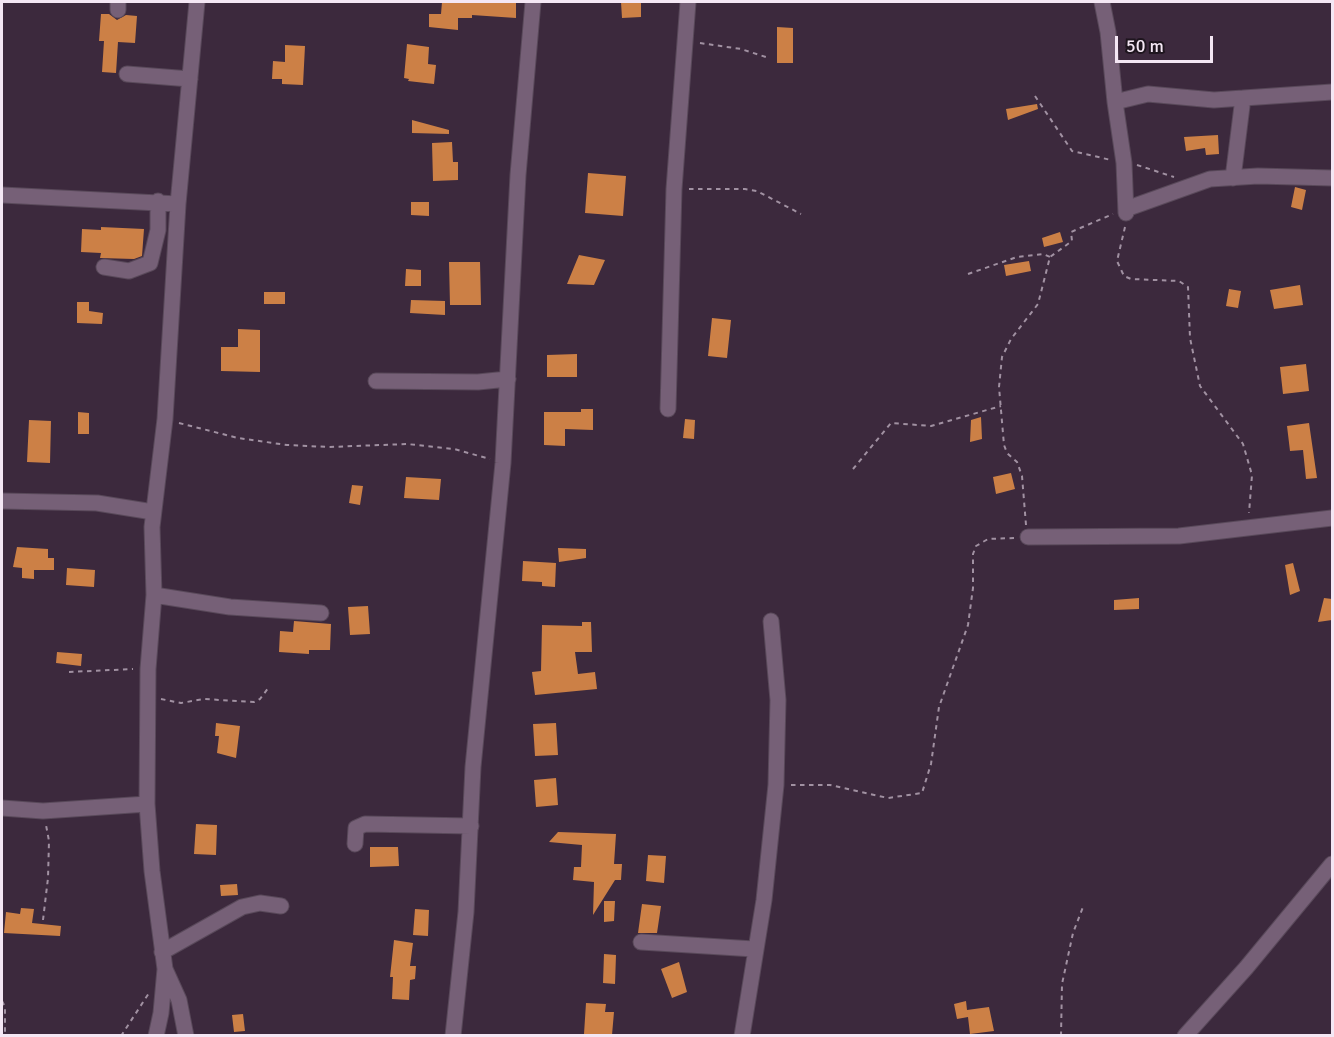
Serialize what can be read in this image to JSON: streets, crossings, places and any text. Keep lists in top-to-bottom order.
{
  "scale_bar": "50 m"
}
